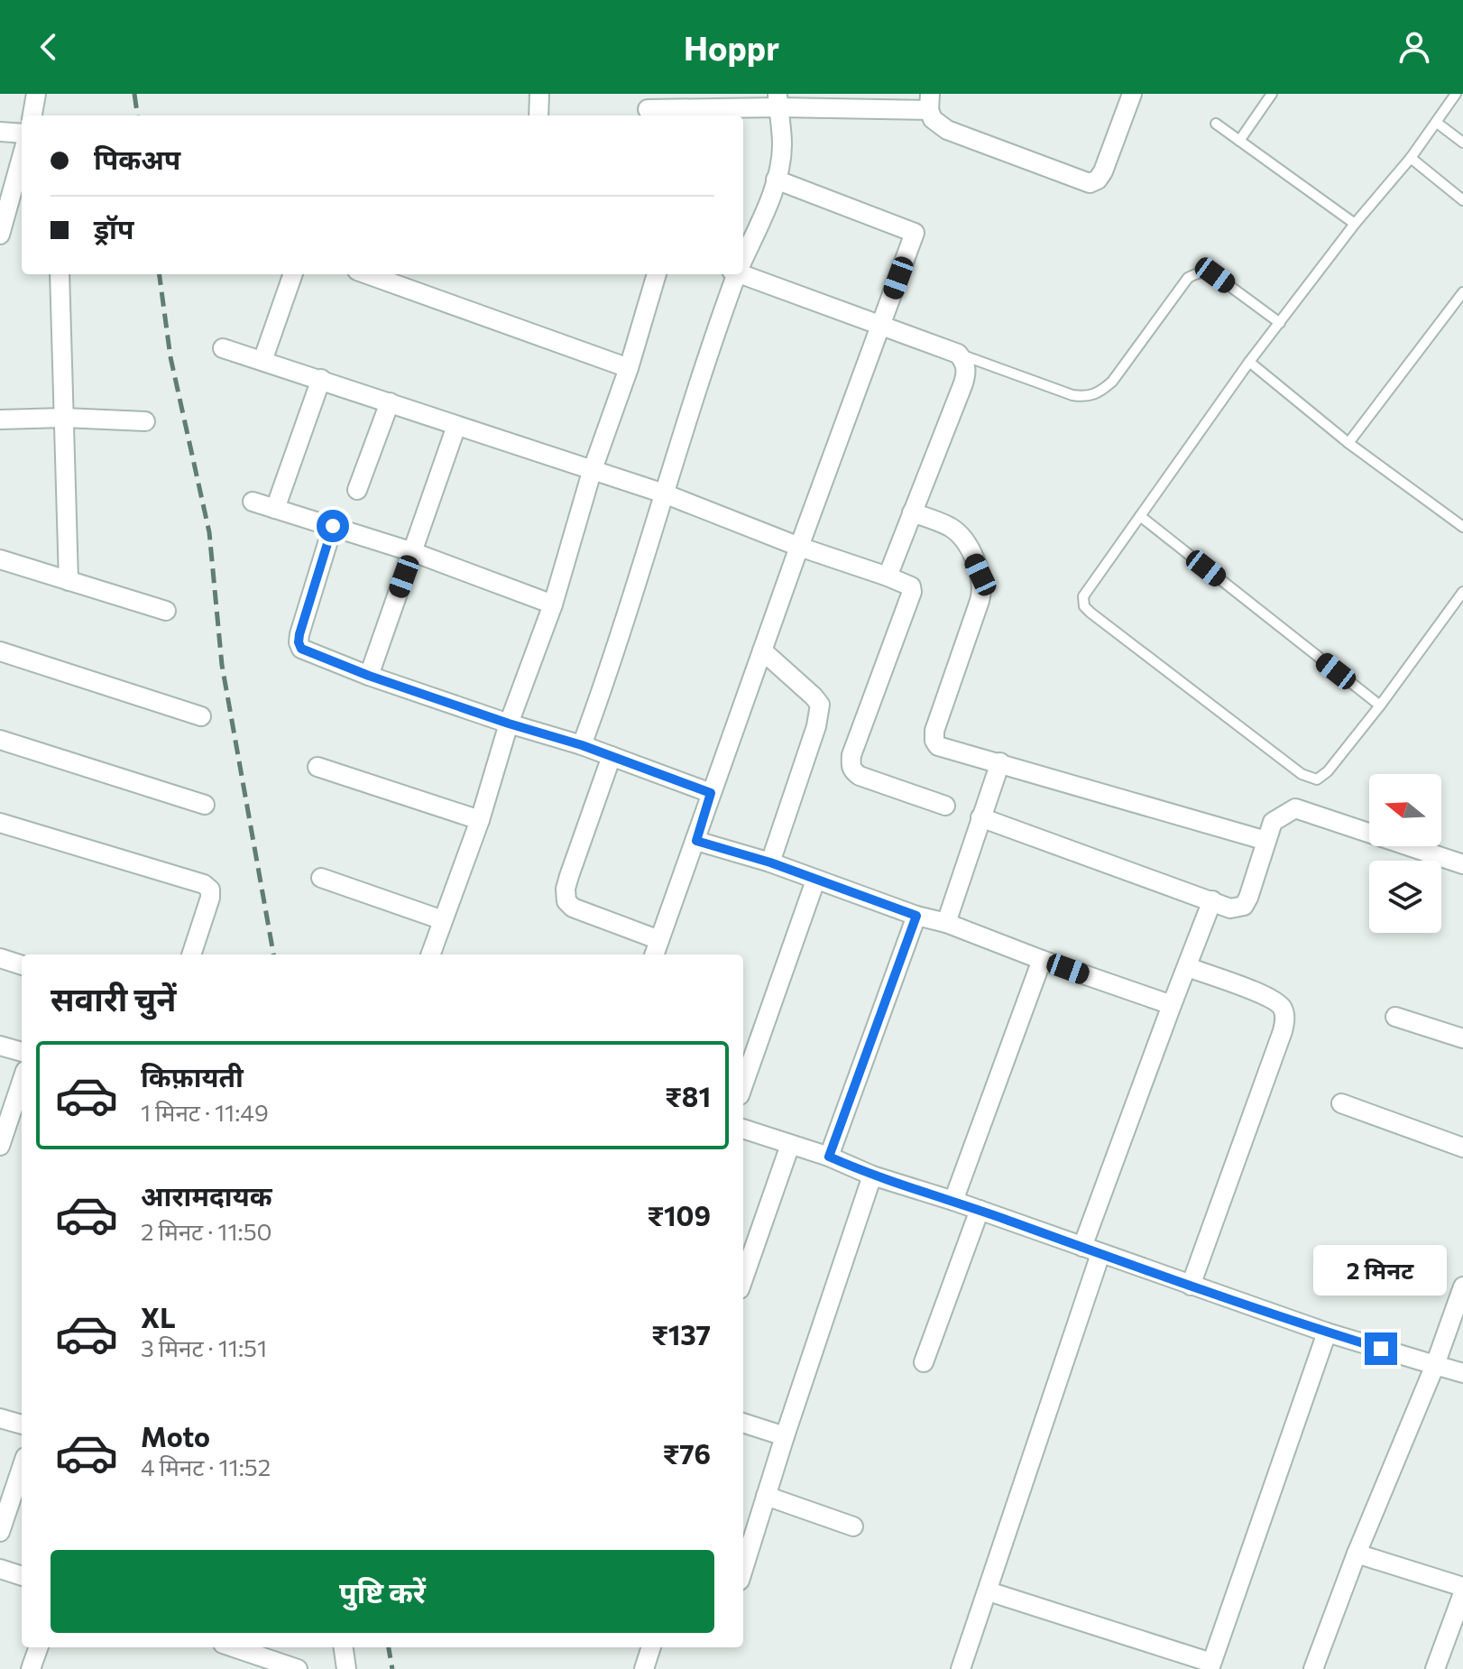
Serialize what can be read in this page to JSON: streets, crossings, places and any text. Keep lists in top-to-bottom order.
{
  "north": "left",
  "page": {
    "header": "Hoppr",
    "banner": ["पिकअप", "ड्रॉप"],
    "heading": "सवारी चुनें",
    "list": [
      {
        "name": "किफ़ायती",
        "note": "1 मिनट · 11:49",
        "value": "₹81"
      },
      {
        "name": "आरामदायक",
        "note": "2 मिनट · 11:50",
        "value": "₹109"
      },
      {
        "name": "XL",
        "note": "3 मिनट · 11:51",
        "value": "₹137"
      },
      {
        "name": "Moto",
        "note": "4 मिनट · 11:52",
        "value": "₹76"
      }
    ],
    "bubble": "2 मिनट",
    "buttons": "पुष्टि करें"
  }
}
